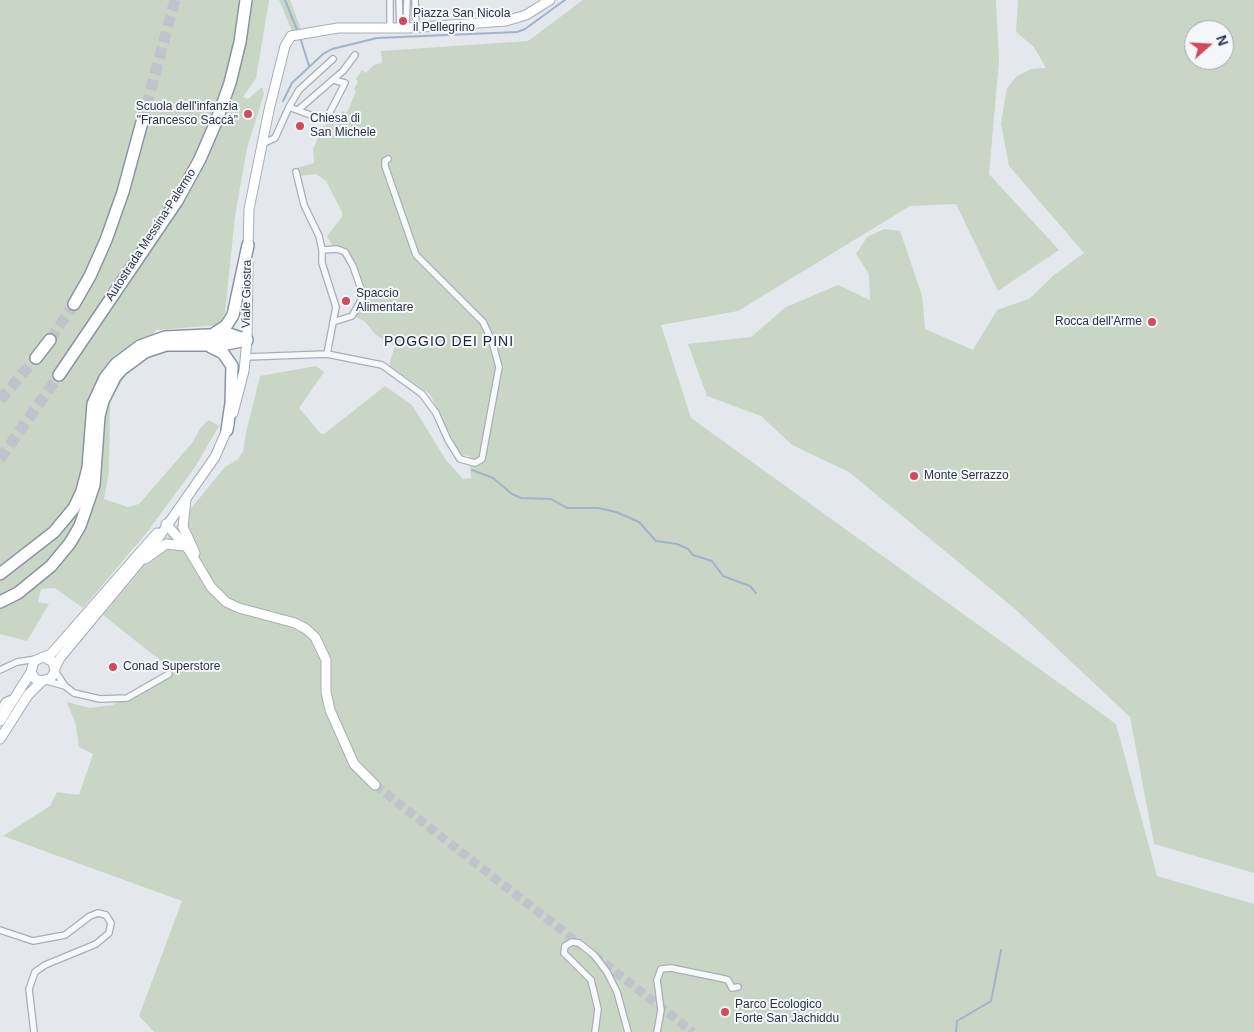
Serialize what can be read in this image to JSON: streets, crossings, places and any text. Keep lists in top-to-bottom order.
{
  "streets": {
    "highway": ["Autostrada Messina-Palermo"],
    "main road": ["Viale Giostra"]
  },
  "districts": ["POGGIO DEI PINI"],
  "places": [
    "Piazza San Nicola il Pellegrino",
    "Scuola dell'infanzia \"Francesco Saccà\"",
    "Chiesa di San Michele",
    "Spaccio Alimentare",
    "Rocca dell'Arme",
    "Monte Serrazzo",
    "Conad Superstore",
    "Parco Ecologico Forte San Jachiddu"
  ],
  "north": "right"
}
